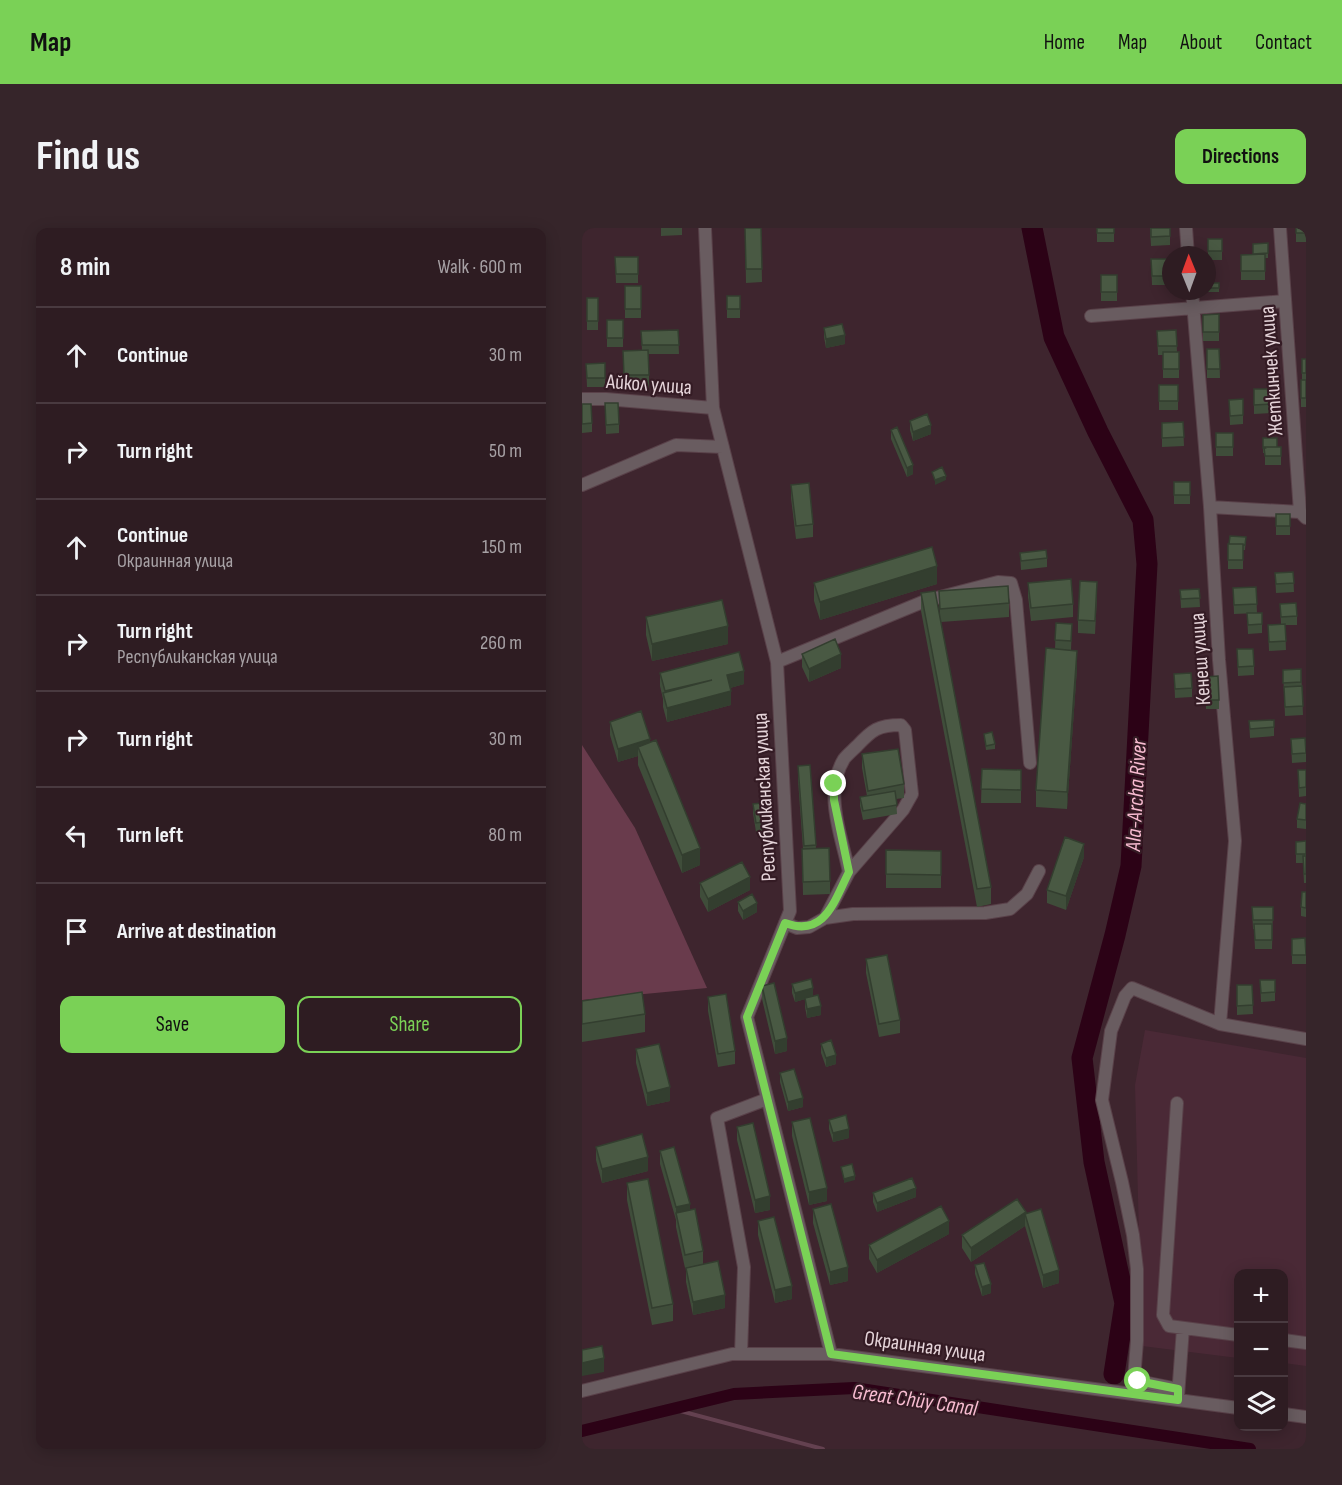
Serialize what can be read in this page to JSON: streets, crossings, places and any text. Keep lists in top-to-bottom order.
{
  "streets": {
    "street": [
      "Жеткинчек улица",
      "Айкол улица",
      "Кенеш улица",
      "Республиканская улица",
      "Окраинная улица"
    ]
  },
  "crossings": [
    ["Айкол улица", "Республиканская улица"],
    ["Республиканская улица", "Окраинная улица"]
  ],
  "water": ["Ala-Archa River", "Great Chüy Canal"],
  "north": "top",
  "page": {
    "header": "Map",
    "nav": [
      "Home",
      "Map",
      "About",
      "Contact"
    ],
    "buttons": [
      "Directions",
      ["Save", "Share"]
    ],
    "title": "Find us",
    "heading": ["8 min", "Walk · 600 m"],
    "list": [
      ["Continue", "30 m"],
      ["Turn right", "50 m"],
      ["Continue", "Окраинная улица", "150 m"],
      ["Turn right", "Республиканская улица", "260 m"],
      ["Turn right", "30 m"],
      ["Turn left", "80 m"],
      "Arrive at destination"
    ],
    "map_buttons": ["+", "−"]
  }
}
